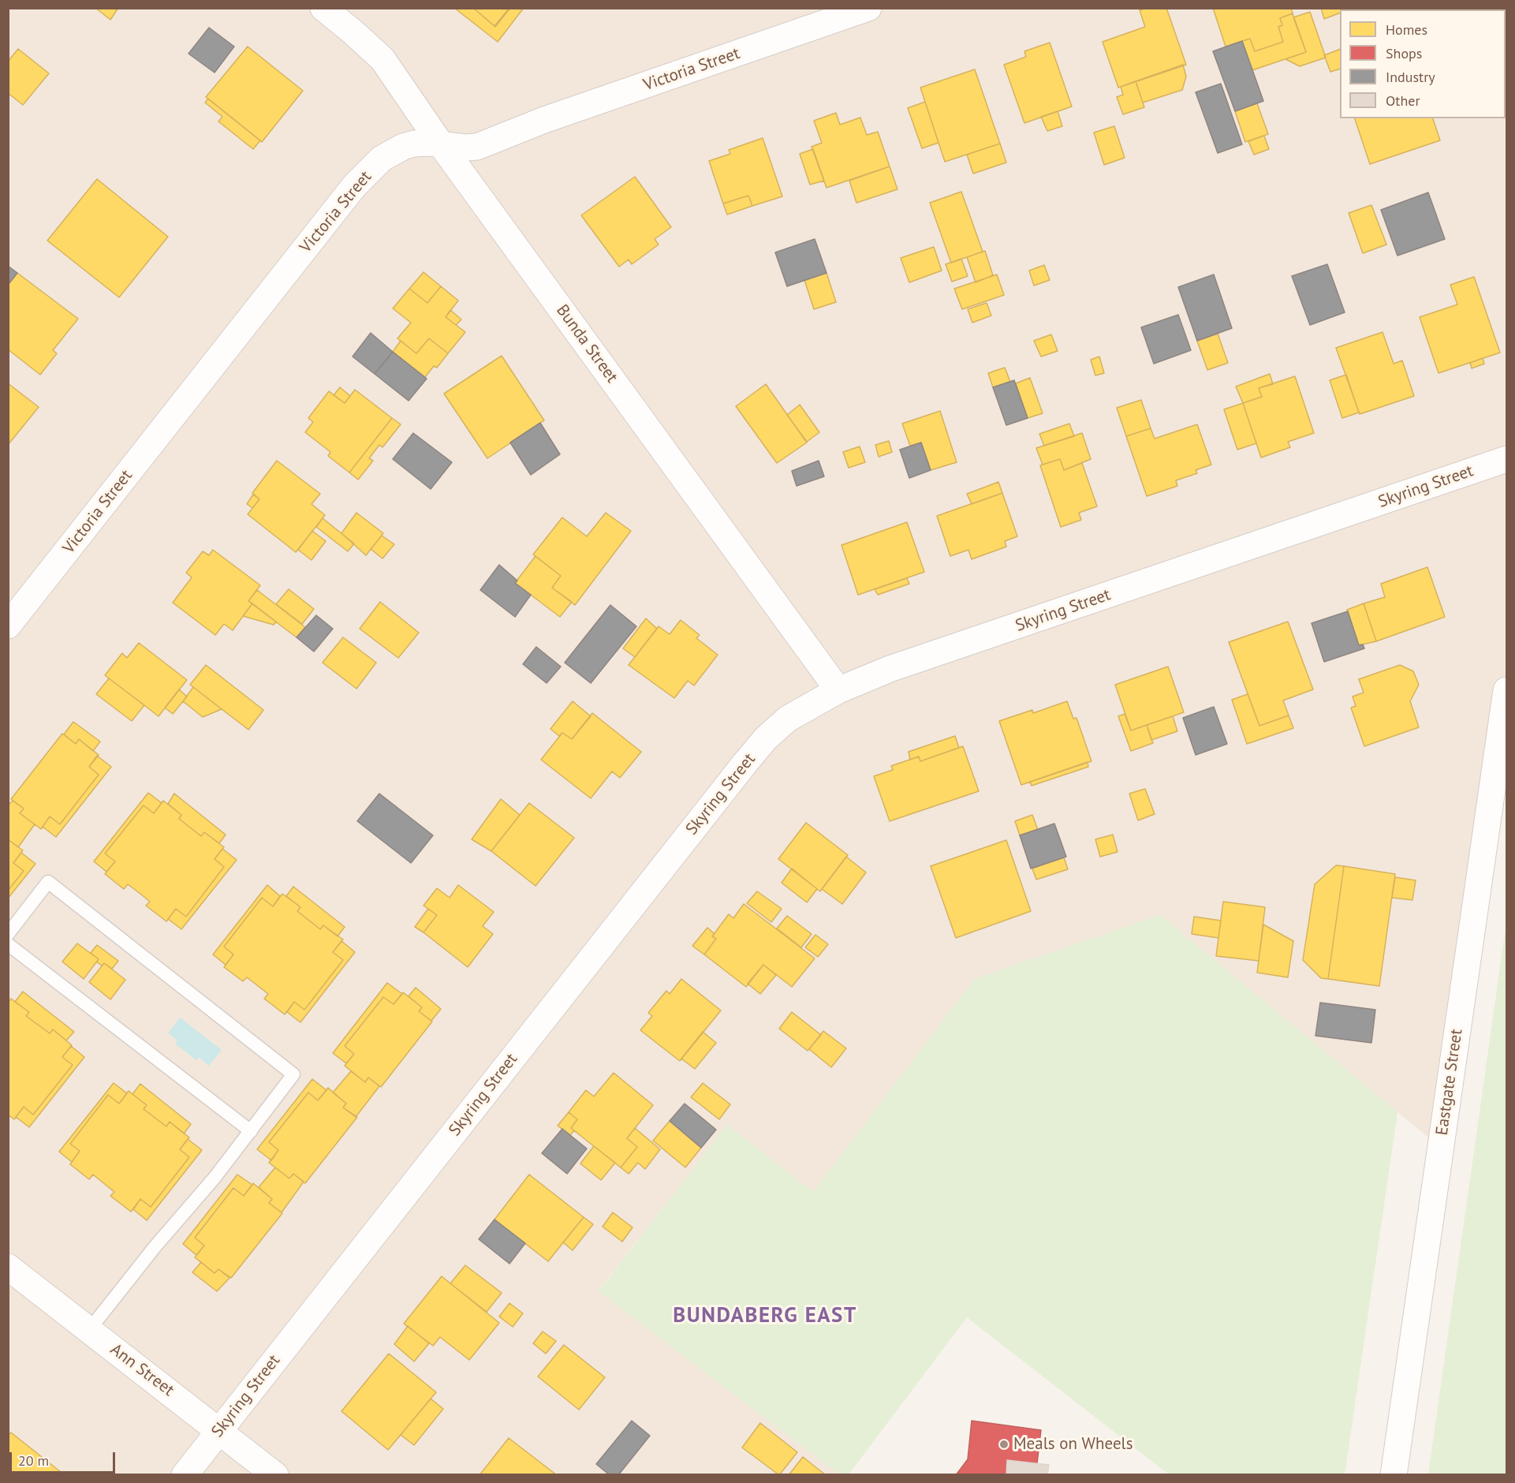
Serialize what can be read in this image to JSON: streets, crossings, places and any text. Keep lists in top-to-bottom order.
{
  "streets": {
    "street": [
      "Victoria Street",
      "Bunda Street",
      "Skyring Street",
      "Eastgate Street",
      "Ann Street"
    ]
  },
  "crossings": [
    ["Victoria Street", "Bunda Street"],
    ["Bunda Street", "Skyring Street"],
    ["Skyring Street", "Ann Street"]
  ],
  "districts": ["BUNDABERG EAST"],
  "places": ["Meals on Wheels"],
  "legend": [
    "Homes",
    "Shops",
    "Industry",
    "Other"
  ],
  "scale_bar": "20 m"
}
